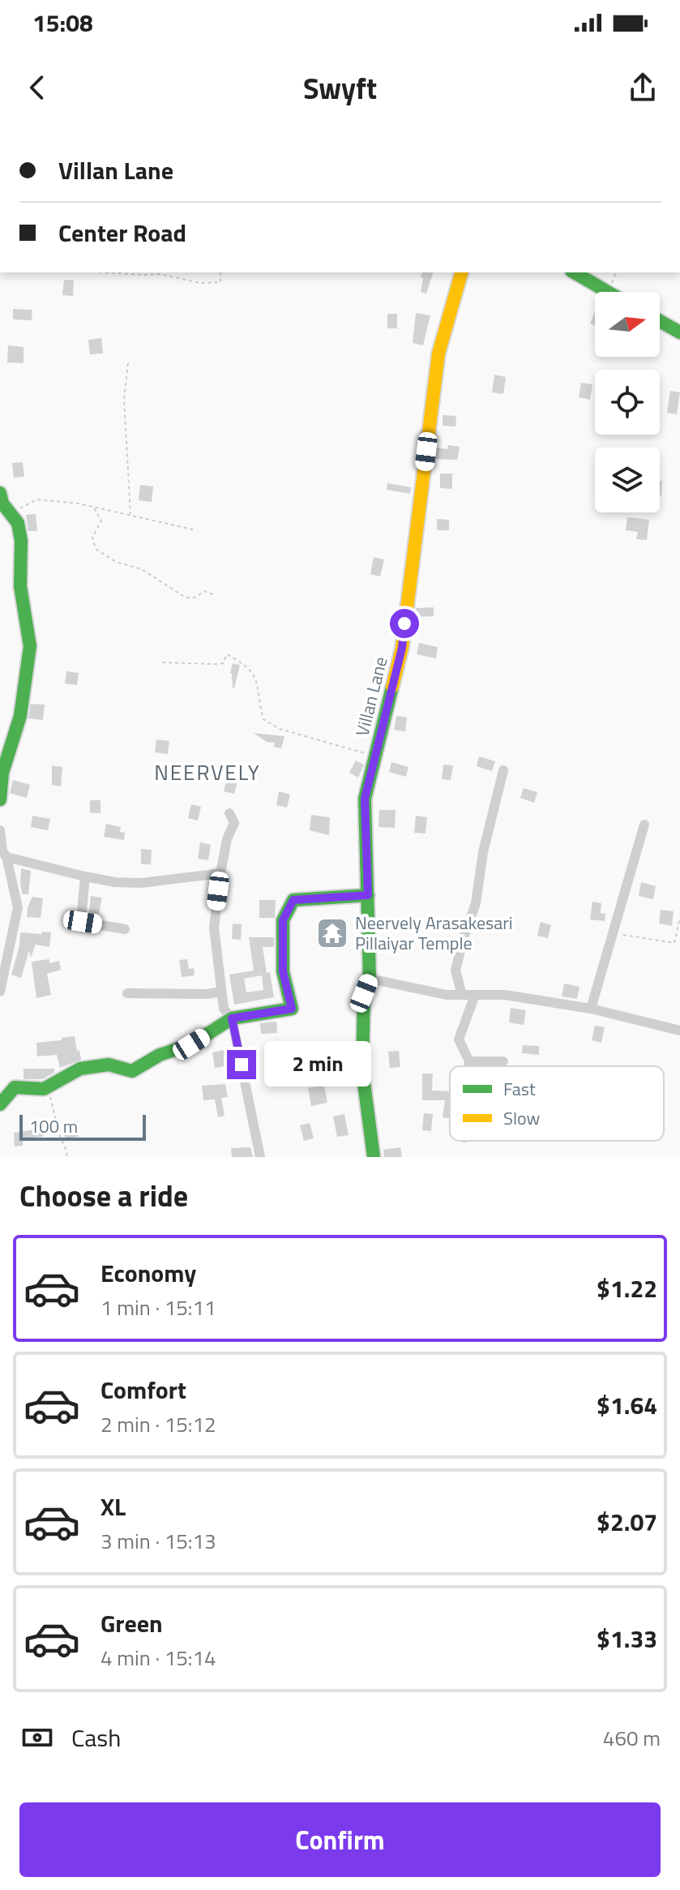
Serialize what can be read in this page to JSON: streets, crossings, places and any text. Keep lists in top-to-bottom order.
{
  "streets": {
    "street": ["Villan Lane"]
  },
  "districts": ["NEERVELY"],
  "places": {
    "temple": ["Neervely Arasakesari Pillaiyar Temple"]
  },
  "legend": ["Fast", "Slow"],
  "scale_bar": "100 m",
  "north": "right",
  "page": {
    "status": "15:08",
    "header": "Swyft",
    "banner": ["Villan Lane", "Center Road"],
    "bubble": "2 min",
    "scale": "100 m",
    "heading": "Choose a ride",
    "list": [
      {
        "name": "Economy",
        "note": "1 min · 15:11",
        "value": "$1.22"
      },
      {
        "name": "Comfort",
        "note": "2 min · 15:12",
        "value": "$1.64"
      },
      {
        "name": "XL",
        "note": "3 min · 15:13",
        "value": "$2.07"
      },
      {
        "name": "Green",
        "note": "4 min · 15:14",
        "value": "$1.33"
      }
    ],
    "pay": ["Cash", "460 m"],
    "buttons": "Confirm"
  }
}
